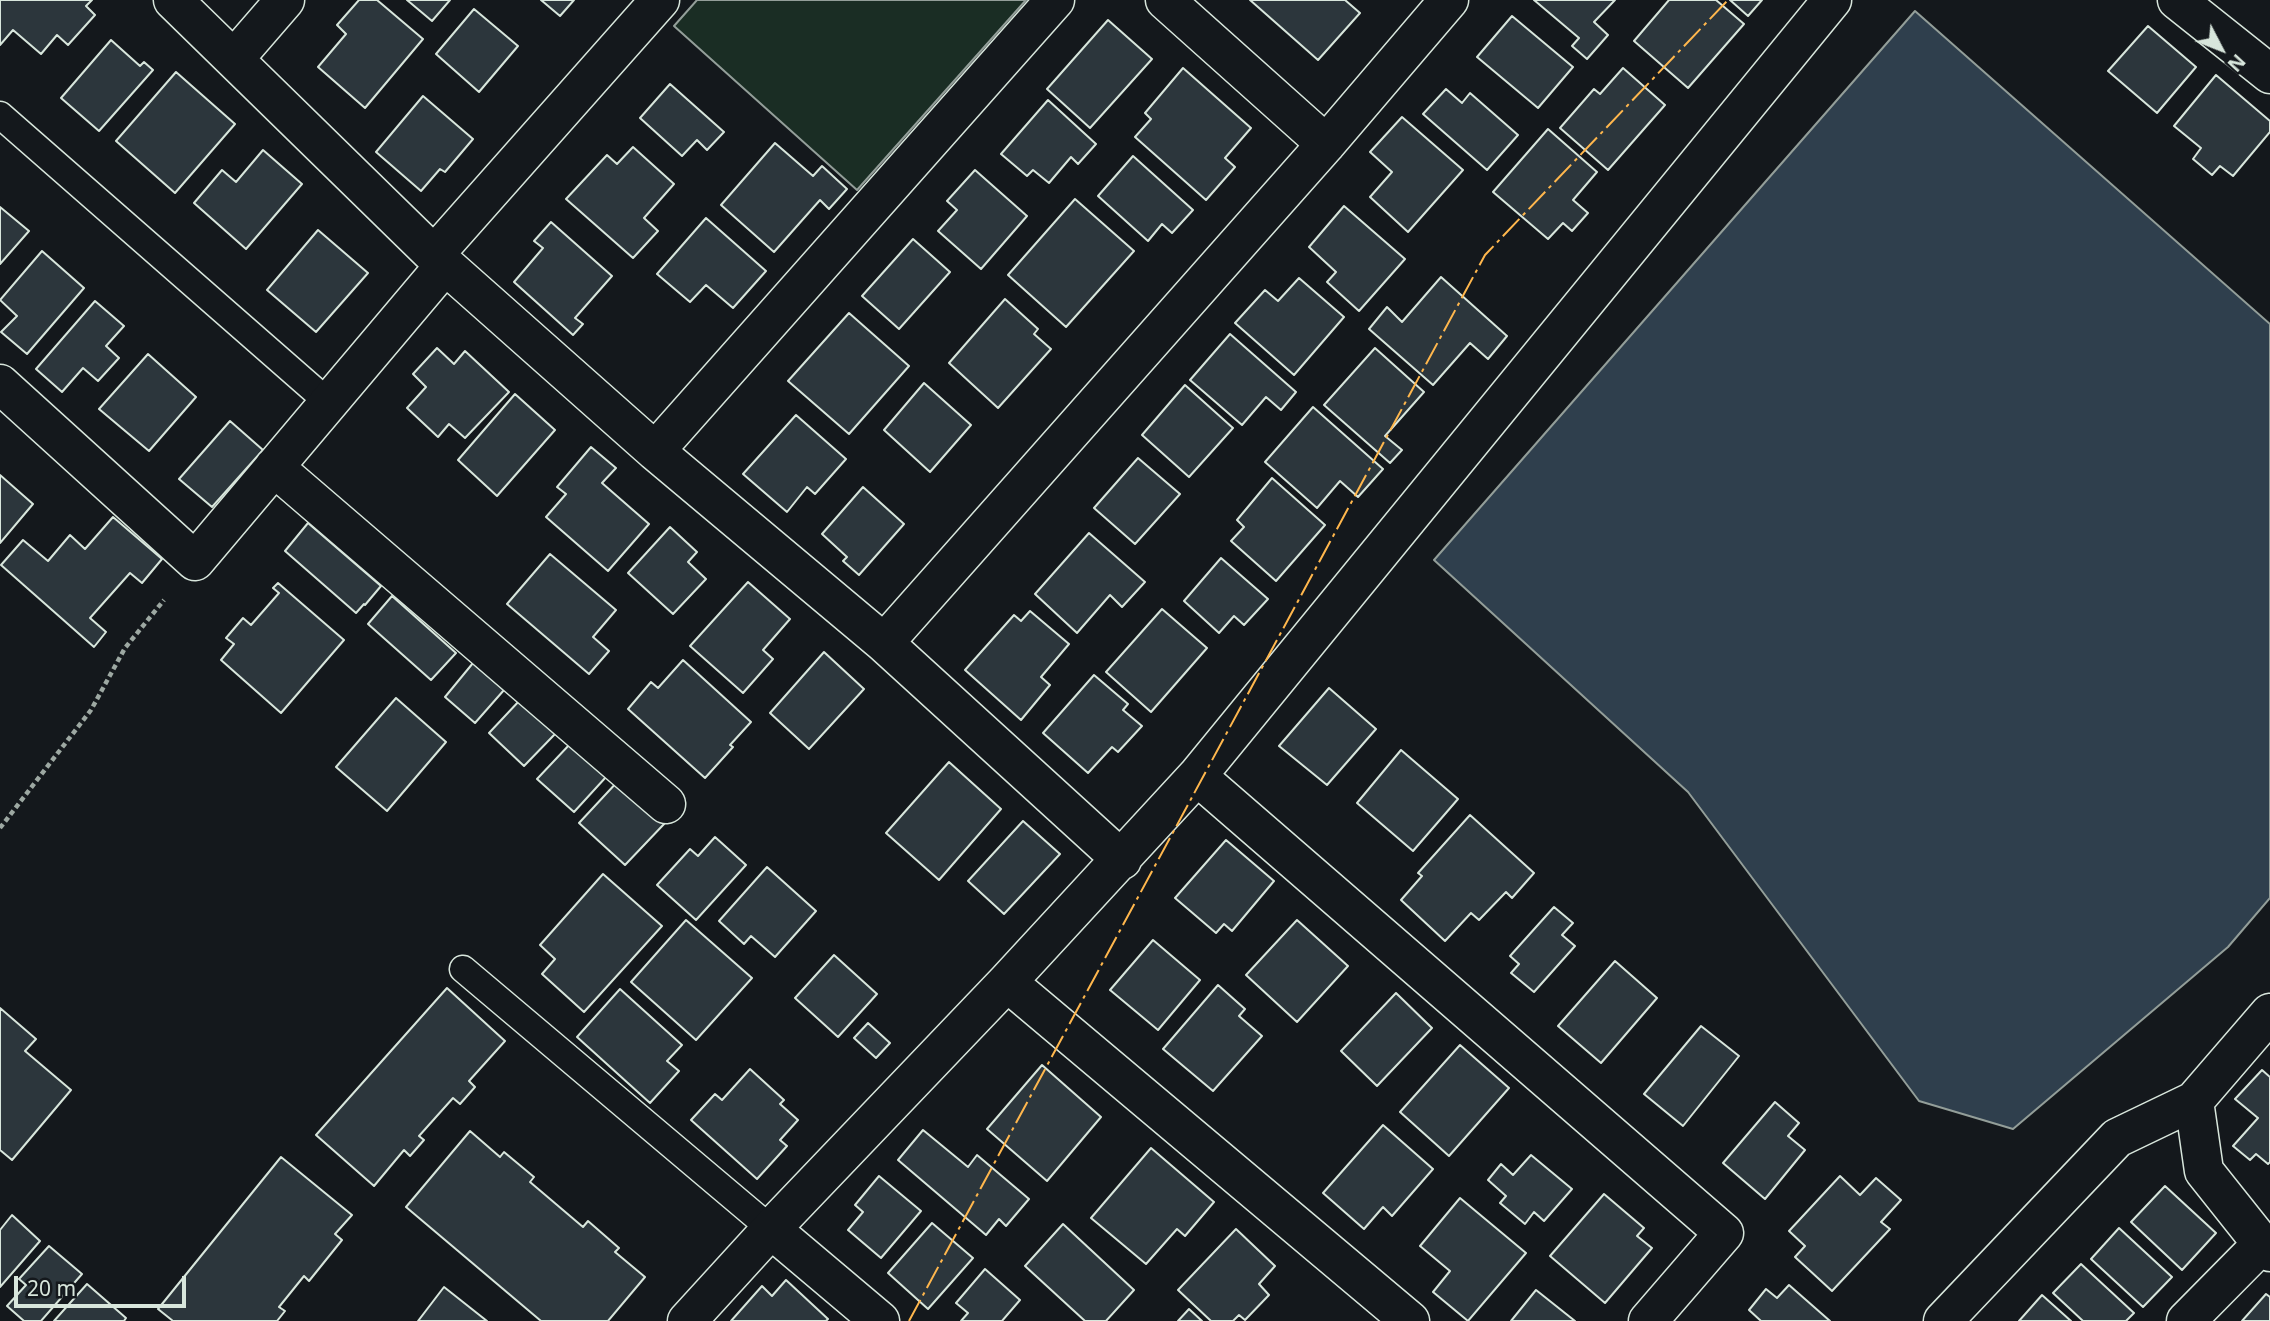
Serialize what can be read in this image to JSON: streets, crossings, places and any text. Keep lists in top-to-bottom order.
{
  "scale_bar": "20 m",
  "north": "bottom right"
}
